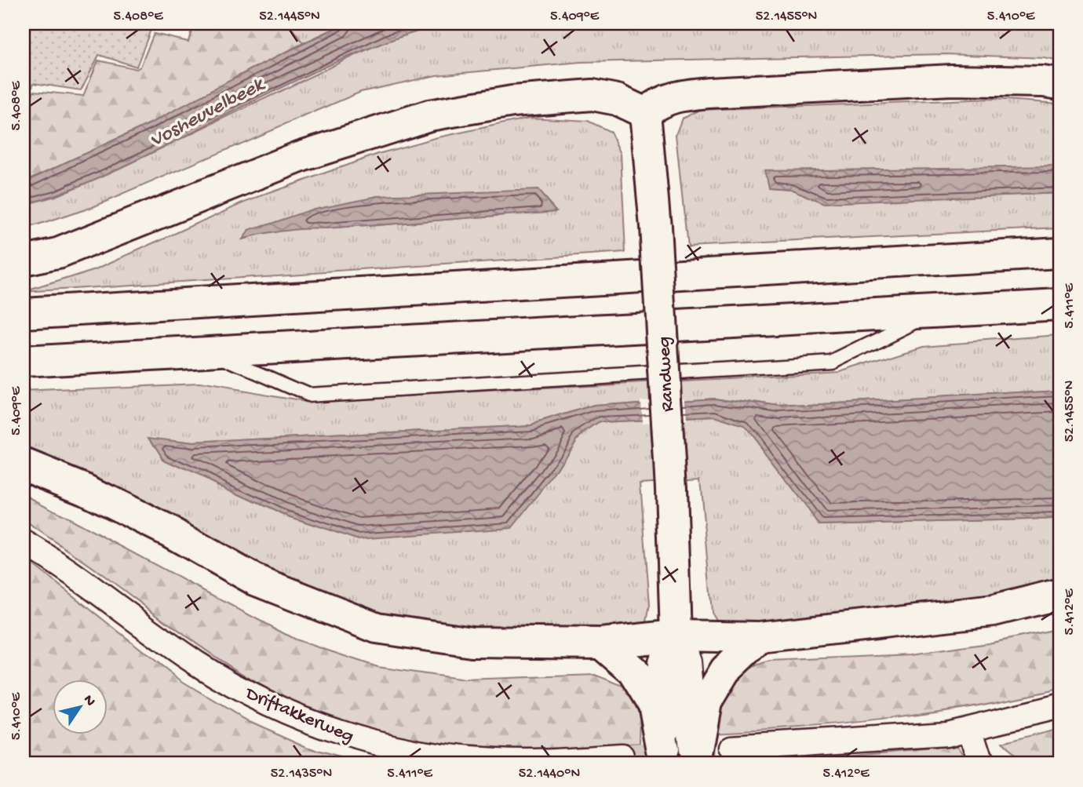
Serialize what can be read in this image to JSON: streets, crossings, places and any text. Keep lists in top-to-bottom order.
{
  "streets": {
    "main road": ["Randweg"],
    "street": ["Driftakkerweg"]
  },
  "water": ["Vosheuvelbeek"],
  "north": "top right",
  "coordinates": [
    "5.408°E",
    "52.1445°N",
    "5.409°E",
    "52.1455°N",
    "5.410°E",
    "5.411°E",
    "5.412°E",
    "52.1435°N",
    "52.1440°N"
  ]
}
